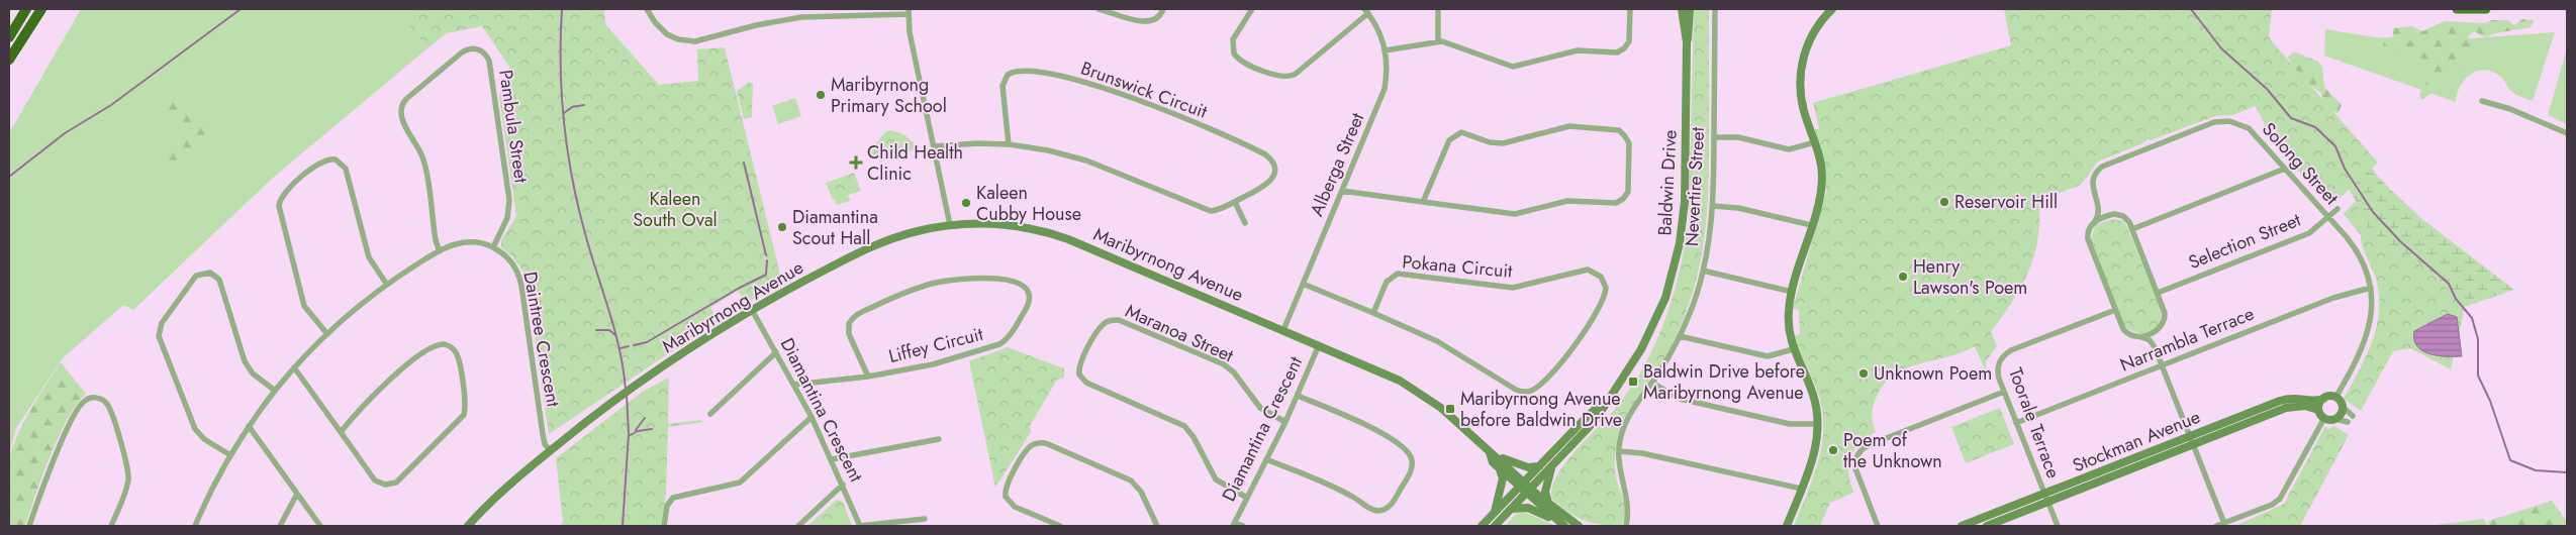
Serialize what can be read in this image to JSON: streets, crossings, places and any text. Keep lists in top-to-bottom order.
{
  "streets": {
    "street": [
      "Brunswick Circuit",
      "Pambula Street",
      "Solong Street",
      "Alberga Street",
      "Baldwin Drive",
      "Nevertire Street",
      "Selection Street",
      "Maribyrnong Avenue",
      "Pokana Circuit",
      "Maranoa Street",
      "Daintree Crescent",
      "Narrambla Terrace",
      "Liffey Circuit",
      "Diamantina Crescent",
      "Toorale Terrace",
      "Stockman Avenue"
    ]
  },
  "crossings": [
    ["Pambula Street", "Daintree Crescent"],
    ["Solong Street", "Selection Street"],
    ["Solong Street", "Narrambla Terrace"],
    ["Solong Street", "Toorale Terrace"],
    ["Solong Street", "Stockman Avenue"],
    ["Alberga Street", "Maribyrnong Avenue"],
    ["Alberga Street", "Pokana Circuit"],
    ["Baldwin Drive", "Maribyrnong Avenue"],
    ["Maribyrnong Avenue", "Daintree Crescent"],
    ["Maribyrnong Avenue", "Diamantina Crescent"],
    ["Maranoa Street", "Diamantina Crescent"],
    ["Narrambla Terrace", "Toorale Terrace"],
    ["Liffey Circuit", "Diamantina Crescent"],
    ["Toorale Terrace", "Stockman Avenue"]
  ],
  "parks": ["Kaleen South Oval"],
  "places": {
    "other": [
      "Maribyrnong Primary School",
      "Reservoir Hill",
      "Kaleen Cubby House",
      "Diamantina Scout Hall",
      "Henry Lawson's Poem",
      "Unknown Poem",
      "Poem of the Unknown"
    ],
    "health": ["Child Health Clinic"],
    "transit": ["Baldwin Drive before Maribyrnong Avenue", "Maribyrnong Avenue before Baldwin Drive"]
  }
}
